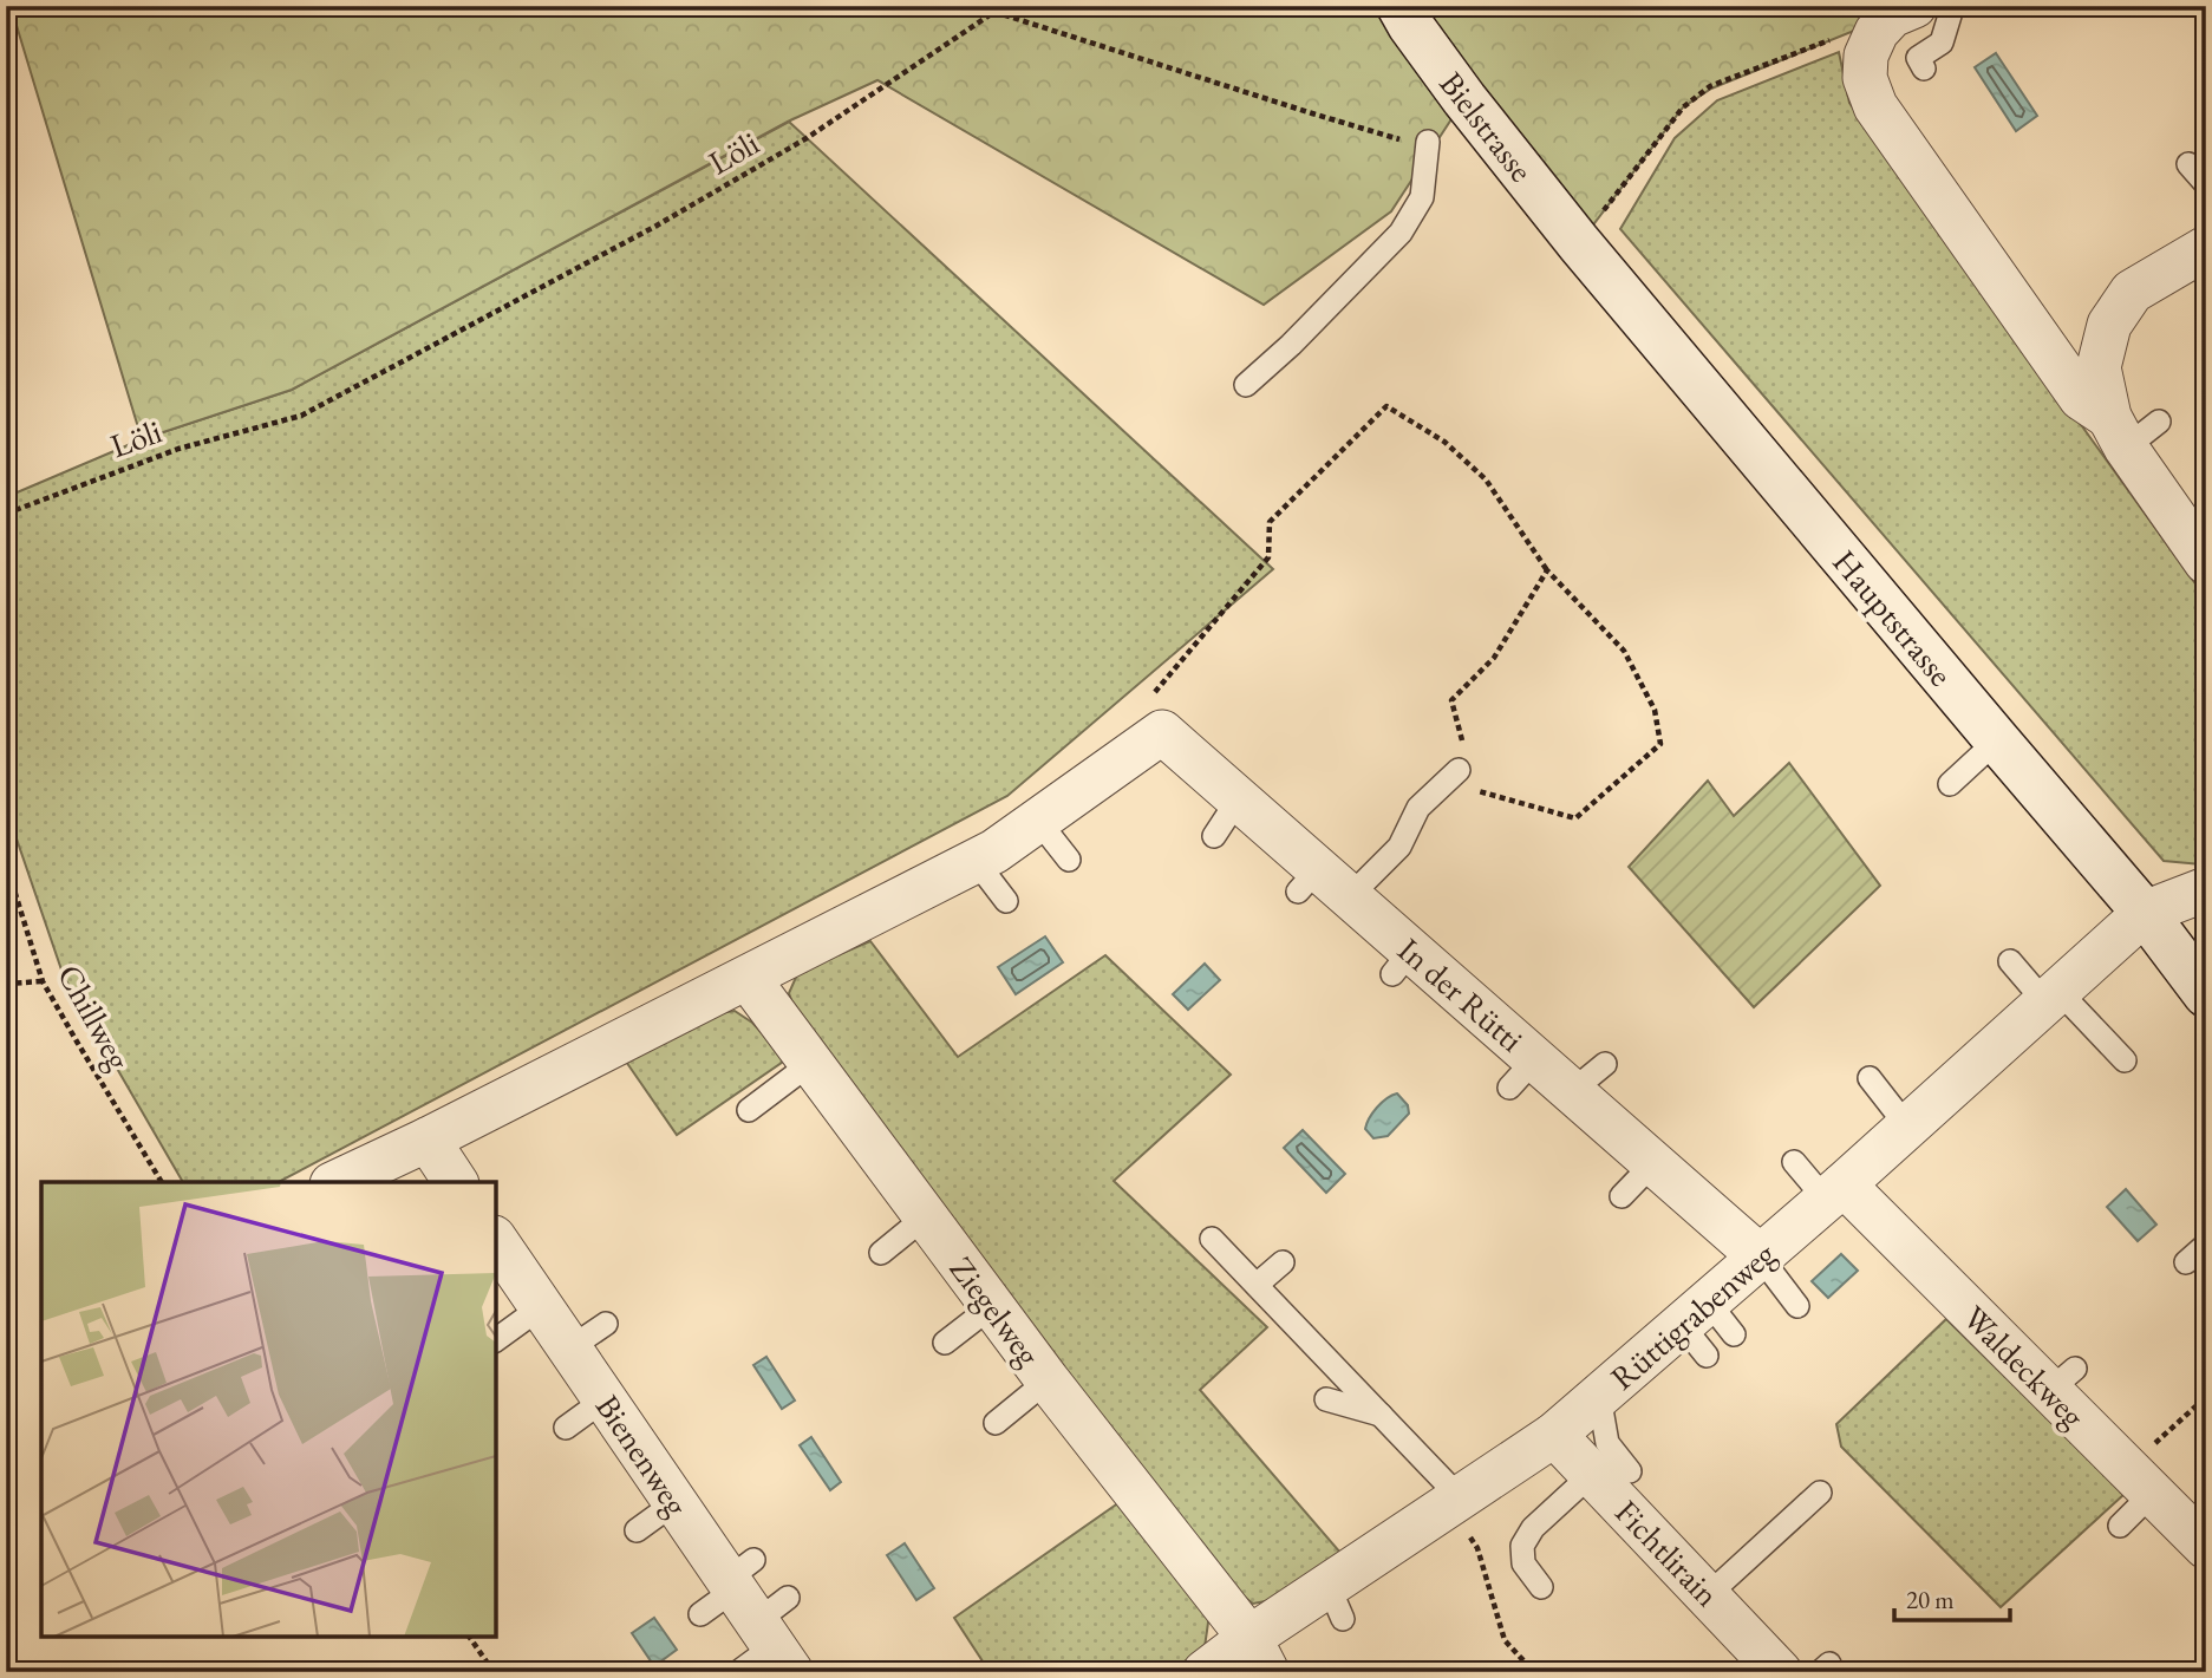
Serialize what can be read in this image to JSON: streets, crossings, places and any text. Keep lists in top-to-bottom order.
{
  "streets": {
    "main road": ["Bielstrasse", "Hauptstrasse"],
    "street": [
      "In der Rütti",
      "Ziegelweg",
      "Rüttigrabenweg",
      "Waldeckweg",
      "Bienenweg",
      "Fichtlirain"
    ],
    "path": ["Löli", "Chillweg"]
  },
  "crossings": [
    ["Bielstrasse", "Hauptstrasse"],
    ["Hauptstrasse", "Rüttigrabenweg"],
    ["In der Rütti", "Rüttigrabenweg"],
    ["Ziegelweg", "Rüttigrabenweg"],
    ["Rüttigrabenweg", "Waldeckweg"],
    ["Rüttigrabenweg", "Fichtlirain"]
  ],
  "scale_bar": "20 m"
}
